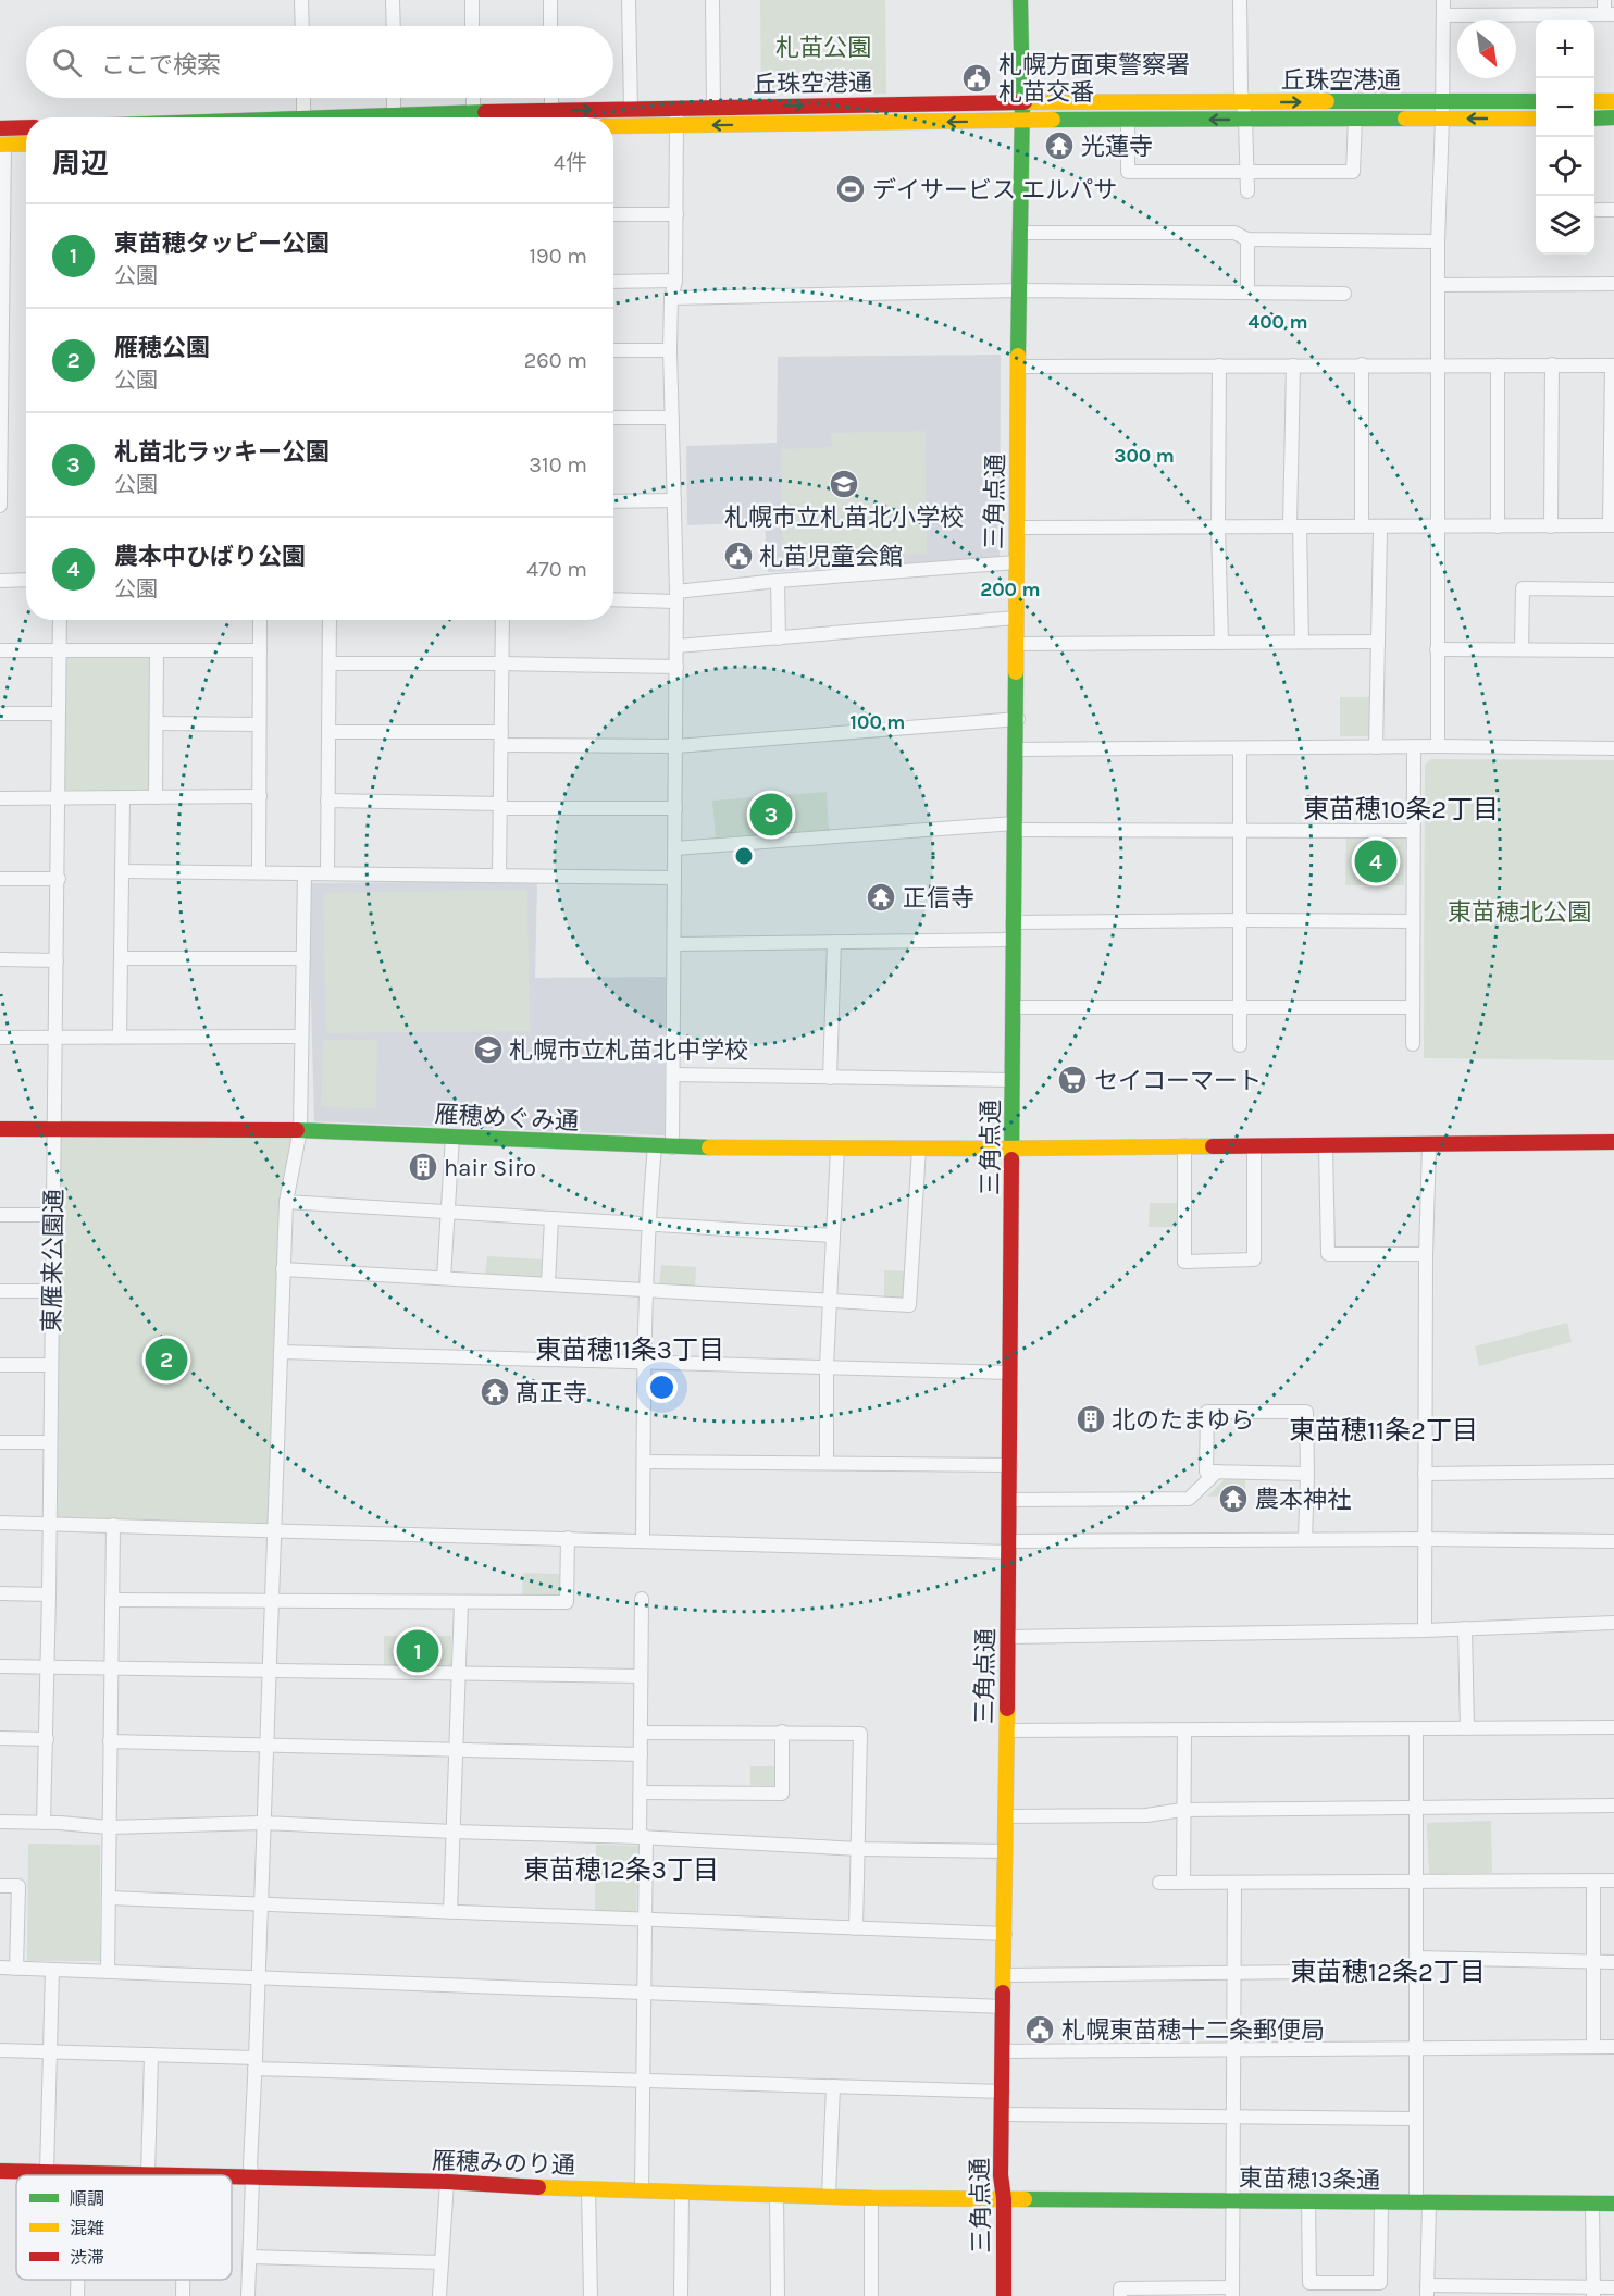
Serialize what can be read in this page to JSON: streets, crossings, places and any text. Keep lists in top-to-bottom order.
{
  "streets": {
    "street": [
      "丘珠空港通",
      "三角点通",
      "雁穂めぐみ通",
      "東雁来公園通",
      "雁穂みのり通",
      "東苗穂13条通"
    ]
  },
  "crossings": [
    ["丘珠空港通", "三角点通"],
    ["三角点通", "雁穂めぐみ通"],
    ["三角点通", "雁穂みのり通"],
    ["三角点通", "東苗穂13条通"],
    ["雁穂めぐみ通", "東雁来公園通"],
    ["雁穂みのり通", "東苗穂13条通"]
  ],
  "districts": [
    "東苗穂10条2丁目",
    "東苗穂11条3丁目",
    "東苗穂11条2丁目",
    "東苗穂12条3丁目",
    "東苗穂12条2丁目"
  ],
  "parks": ["札苗公園", "東苗穂北公園"],
  "places": {
    "public building": ["札幌方面東警察署 札苗交番", "札苗児童会館", "札幌東苗穂十二条郵便局"],
    "temple": [
      "光蓮寺",
      "正信寺",
      "髙正寺",
      "農本神社"
    ],
    "sports": ["デイサービス エルパサ"],
    "school or university": ["札幌市立札苗北小学校", "札幌市立札苗北中学校"],
    "supermarket": ["セイコーマート"],
    "building": ["hair Siro", "北のたまゆら"]
  },
  "legend": ["順調", "混雑", "渋滞"],
  "north": "bottom right",
  "page": {
    "map_buttons": ["+", "−"],
    "search": "ここで検索",
    "heading": ["周辺", "4件"],
    "list": [
      {
        "mark": "1",
        "name": "東苗穂タッピー公園",
        "note": "公園",
        "value": "190 m"
      },
      {
        "mark": "2",
        "name": "雁穂公園",
        "note": "公園",
        "value": "260 m"
      },
      {
        "mark": "3",
        "name": "札苗北ラッキー公園",
        "note": "公園",
        "value": "310 m"
      },
      {
        "mark": "4",
        "name": "農本中ひばり公園",
        "note": "公園",
        "value": "470 m"
      }
    ],
    "pins": [
      "3",
      "4",
      "2",
      "1"
    ]
  },
  "rings": [
    "400 m",
    "300 m",
    "200 m",
    "100 m"
  ]
}
